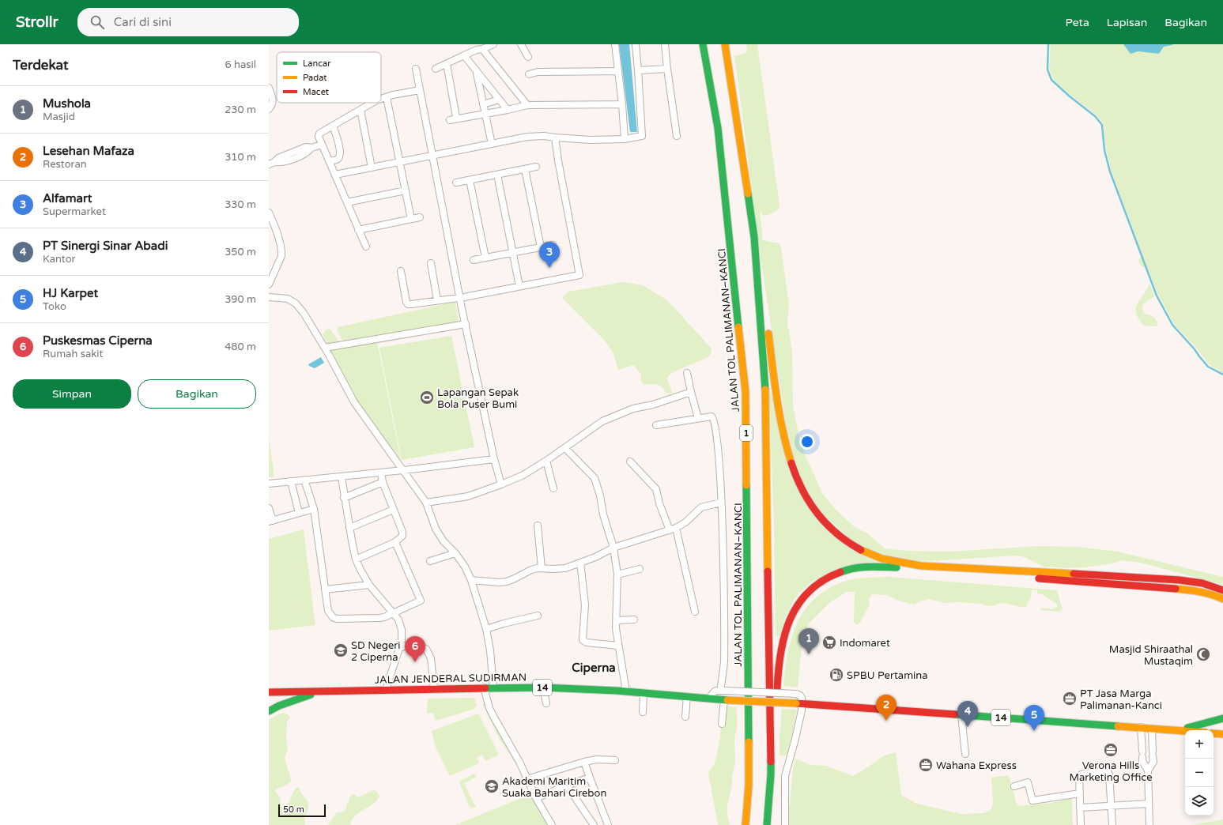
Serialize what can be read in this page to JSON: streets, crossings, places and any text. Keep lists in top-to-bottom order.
{
  "streets": {
    "highway": [
      "JALAN TOL PALIMANAN–KANCI",
      "1",
      "JALAN JENDERAL SUDIRMAN",
      "14"
    ]
  },
  "crossings": [
    ["JALAN JENDERAL SUDIRMAN", "14"]
  ],
  "districts": ["Ciperna"],
  "places": {
    "sports": ["Lapangan Sepak Bola Puser Bumi"],
    "supermarket": ["Indomaret"],
    "school or university": ["SD Negeri 2 Ciperna", "Akademi Maritim Suaka Bahari Cirebon"],
    "mosque": ["Masjid Shiraathal Mustaqim"],
    "fuel station": ["SPBU Pertamina"],
    "office": ["PT Jasa Marga Palimanan-Kanci", "Verona Hills Marketing Office", "Wahana Express"]
  },
  "legend": ["Lancar", "Padat", "Macet"],
  "scale_bar": "50 m",
  "page": {
    "header": "Strollr",
    "search": "Cari di sini",
    "nav": ["Peta", "Lapisan", "Bagikan"],
    "heading": ["Terdekat", "6 hasil"],
    "list": [
      {
        "mark": "1",
        "name": "Mushola",
        "note": "Masjid",
        "value": "230 m"
      },
      {
        "mark": "2",
        "name": "Lesehan Mafaza",
        "note": "Restoran",
        "value": "310 m"
      },
      {
        "mark": "3",
        "name": "Alfamart",
        "note": "Supermarket",
        "value": "330 m"
      },
      {
        "mark": "4",
        "name": "PT Sinergi Sinar Abadi",
        "note": "Kantor",
        "value": "350 m"
      },
      {
        "mark": "5",
        "name": "HJ Karpet",
        "note": "Toko",
        "value": "390 m"
      },
      {
        "mark": "6",
        "name": "Puskesmas Ciperna",
        "note": "Rumah sakit",
        "value": "480 m"
      }
    ],
    "pins": [
      "3",
      "1",
      "6",
      "2",
      "4",
      "5"
    ],
    "buttons": ["Simpan", "Bagikan"],
    "map_buttons": ["+", "−"],
    "scale": "50 m"
  }
}
